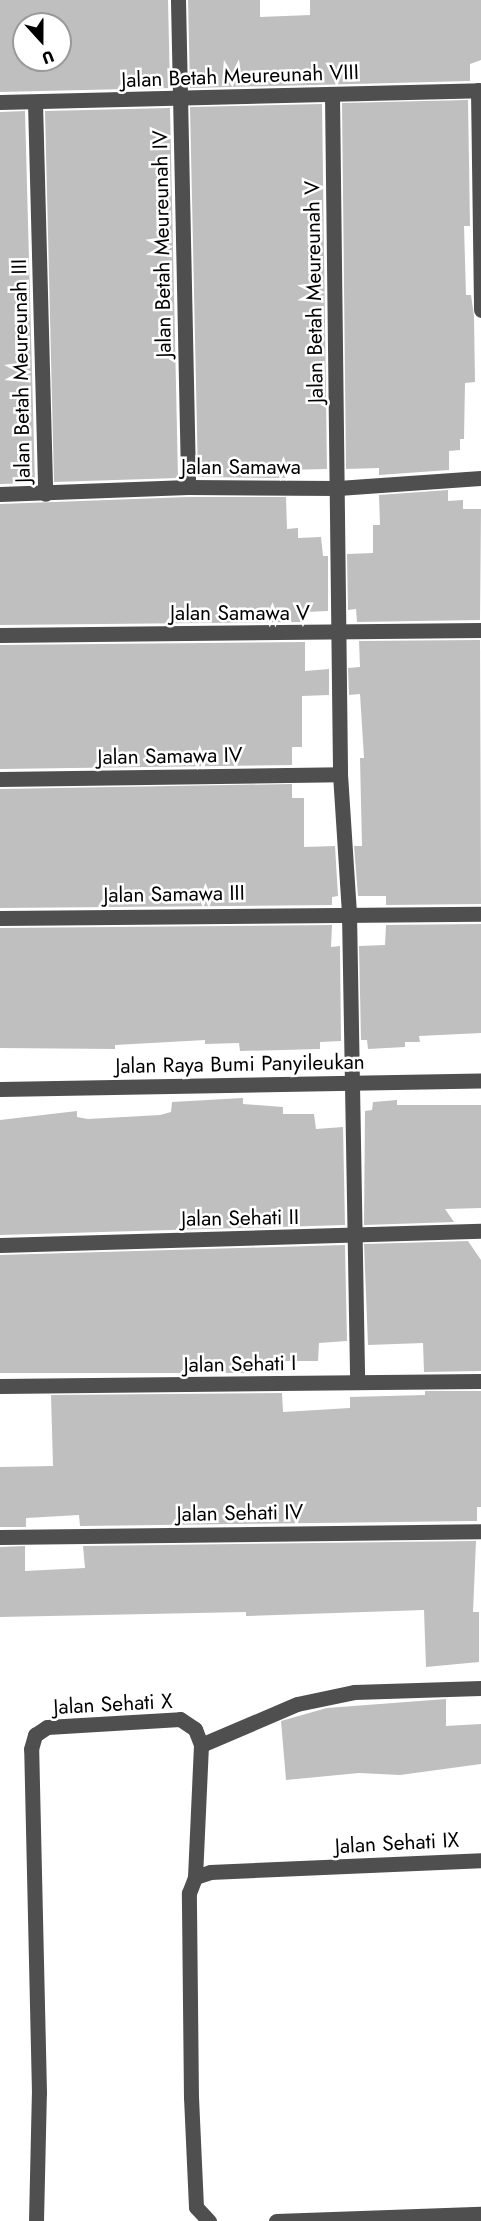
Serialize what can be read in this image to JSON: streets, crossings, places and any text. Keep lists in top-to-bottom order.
{
  "streets": {
    "street": [
      "Jalan Betah Meureunah VIII",
      "Jalan Betah Meureunah IV",
      "Jalan Betah Meureunah V",
      "Jalan Betah Meureunah III",
      "Jalan Samawa",
      "Jalan Samawa V",
      "Jalan Samawa IV",
      "Jalan Samawa III",
      "Jalan Raya Bumi Panyileukan",
      "Jalan Sehati II",
      "Jalan Sehati I",
      "Jalan Sehati IV",
      "Jalan Sehati X",
      "Jalan Sehati IX"
    ]
  },
  "crossings": [
    ["Jalan Betah Meureunah VIII", "Jalan Betah Meureunah IV"],
    ["Jalan Betah Meureunah VIII", "Jalan Betah Meureunah V"],
    ["Jalan Betah Meureunah VIII", "Jalan Betah Meureunah III"],
    ["Jalan Betah Meureunah IV", "Jalan Samawa"],
    ["Jalan Betah Meureunah V", "Jalan Samawa"],
    ["Jalan Betah Meureunah V", "Jalan Samawa V"],
    ["Jalan Betah Meureunah V", "Jalan Samawa IV"],
    ["Jalan Betah Meureunah V", "Jalan Samawa III"],
    ["Jalan Betah Meureunah V", "Jalan Raya Bumi Panyileukan"],
    ["Jalan Betah Meureunah V", "Jalan Sehati II"],
    ["Jalan Betah Meureunah V", "Jalan Sehati I"],
    ["Jalan Betah Meureunah III", "Jalan Samawa"]
  ],
  "north": "bottom"
}
